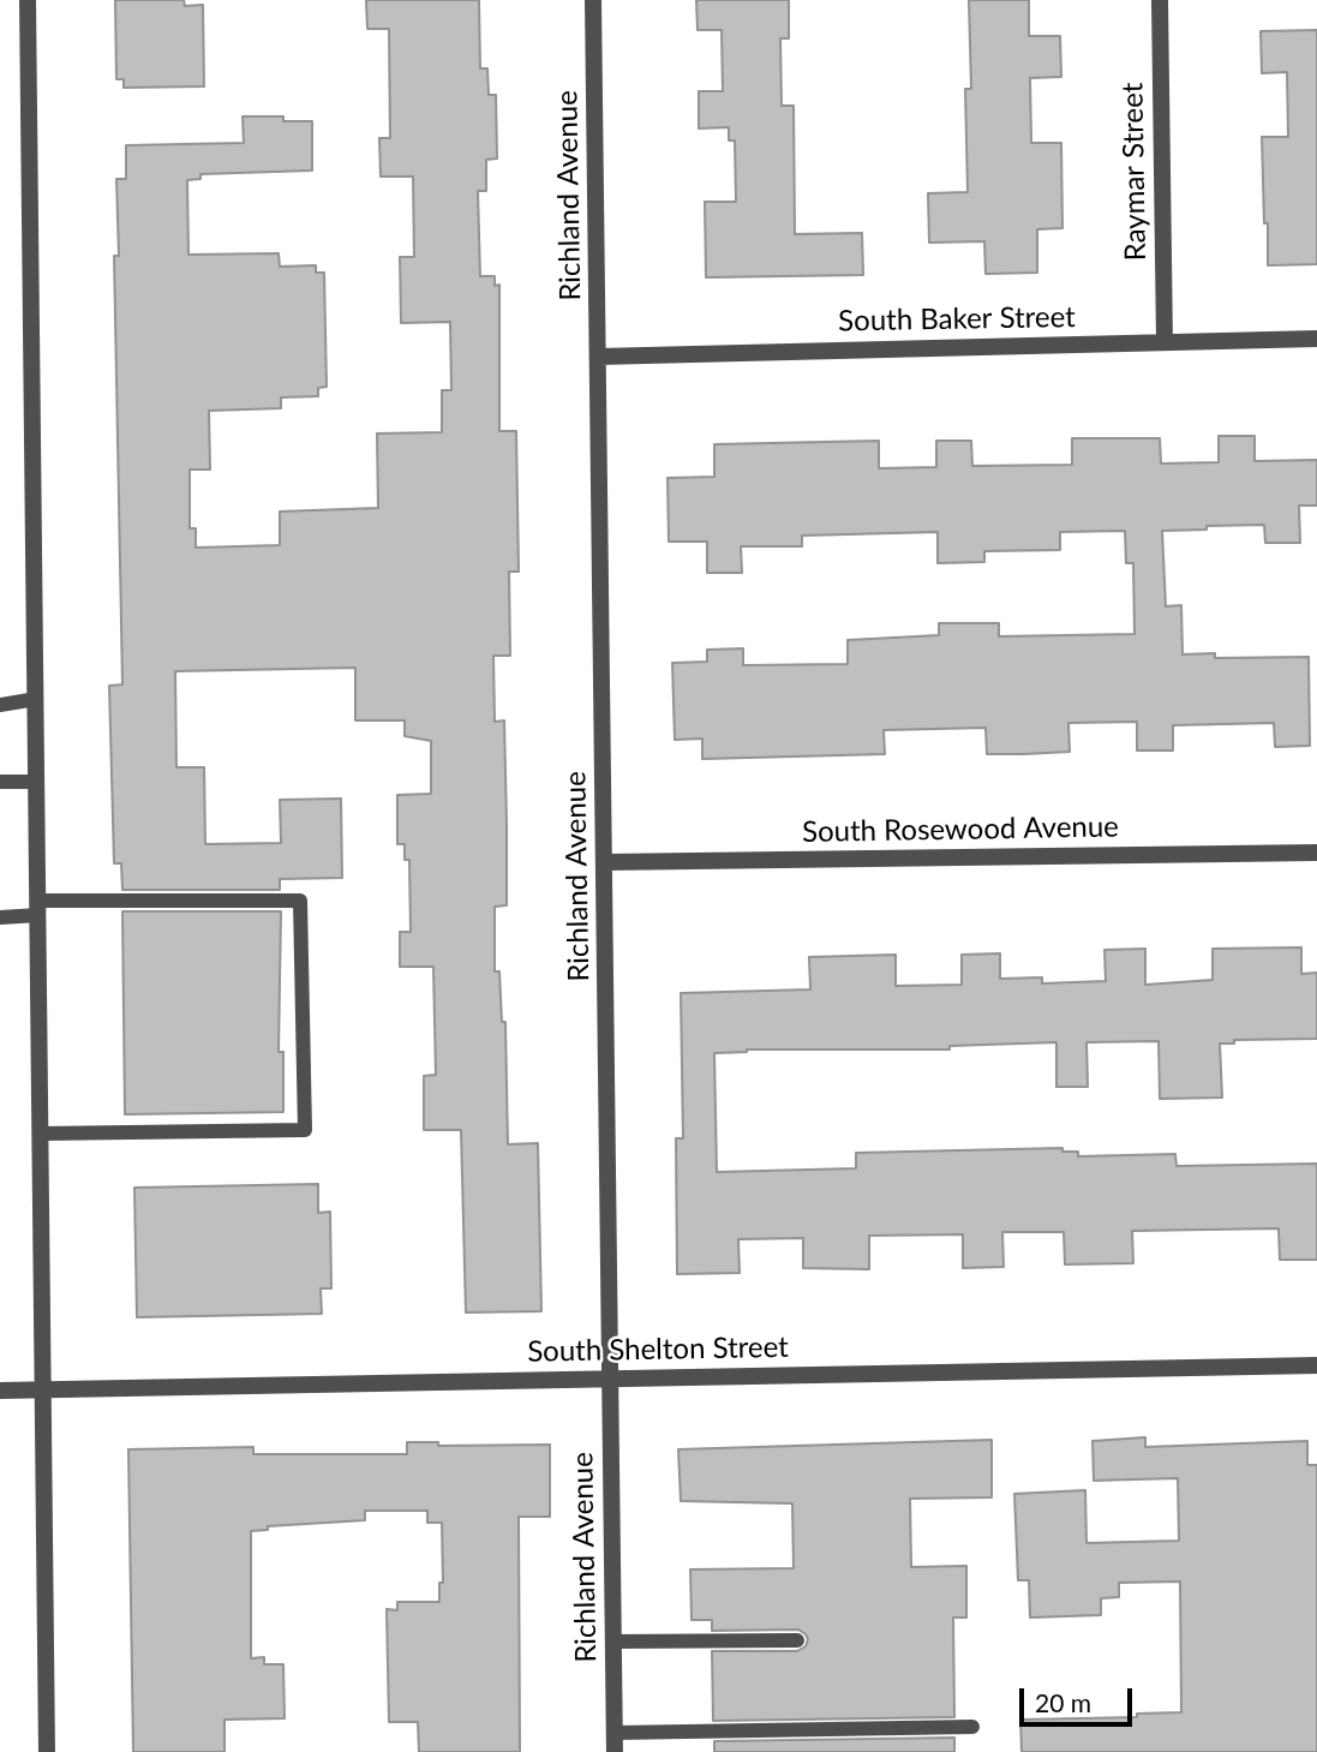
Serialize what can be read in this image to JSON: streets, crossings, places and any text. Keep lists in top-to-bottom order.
{
  "streets": {
    "street": [
      "Raymar Street",
      "Richland Avenue",
      "South Baker Street",
      "South Rosewood Avenue",
      "South Shelton Street"
    ]
  },
  "crossings": [
    ["Raymar Street", "South Baker Street"],
    ["Richland Avenue", "South Baker Street"],
    ["Richland Avenue", "South Rosewood Avenue"],
    ["Richland Avenue", "South Shelton Street"]
  ],
  "scale_bar": "20 m"
}
